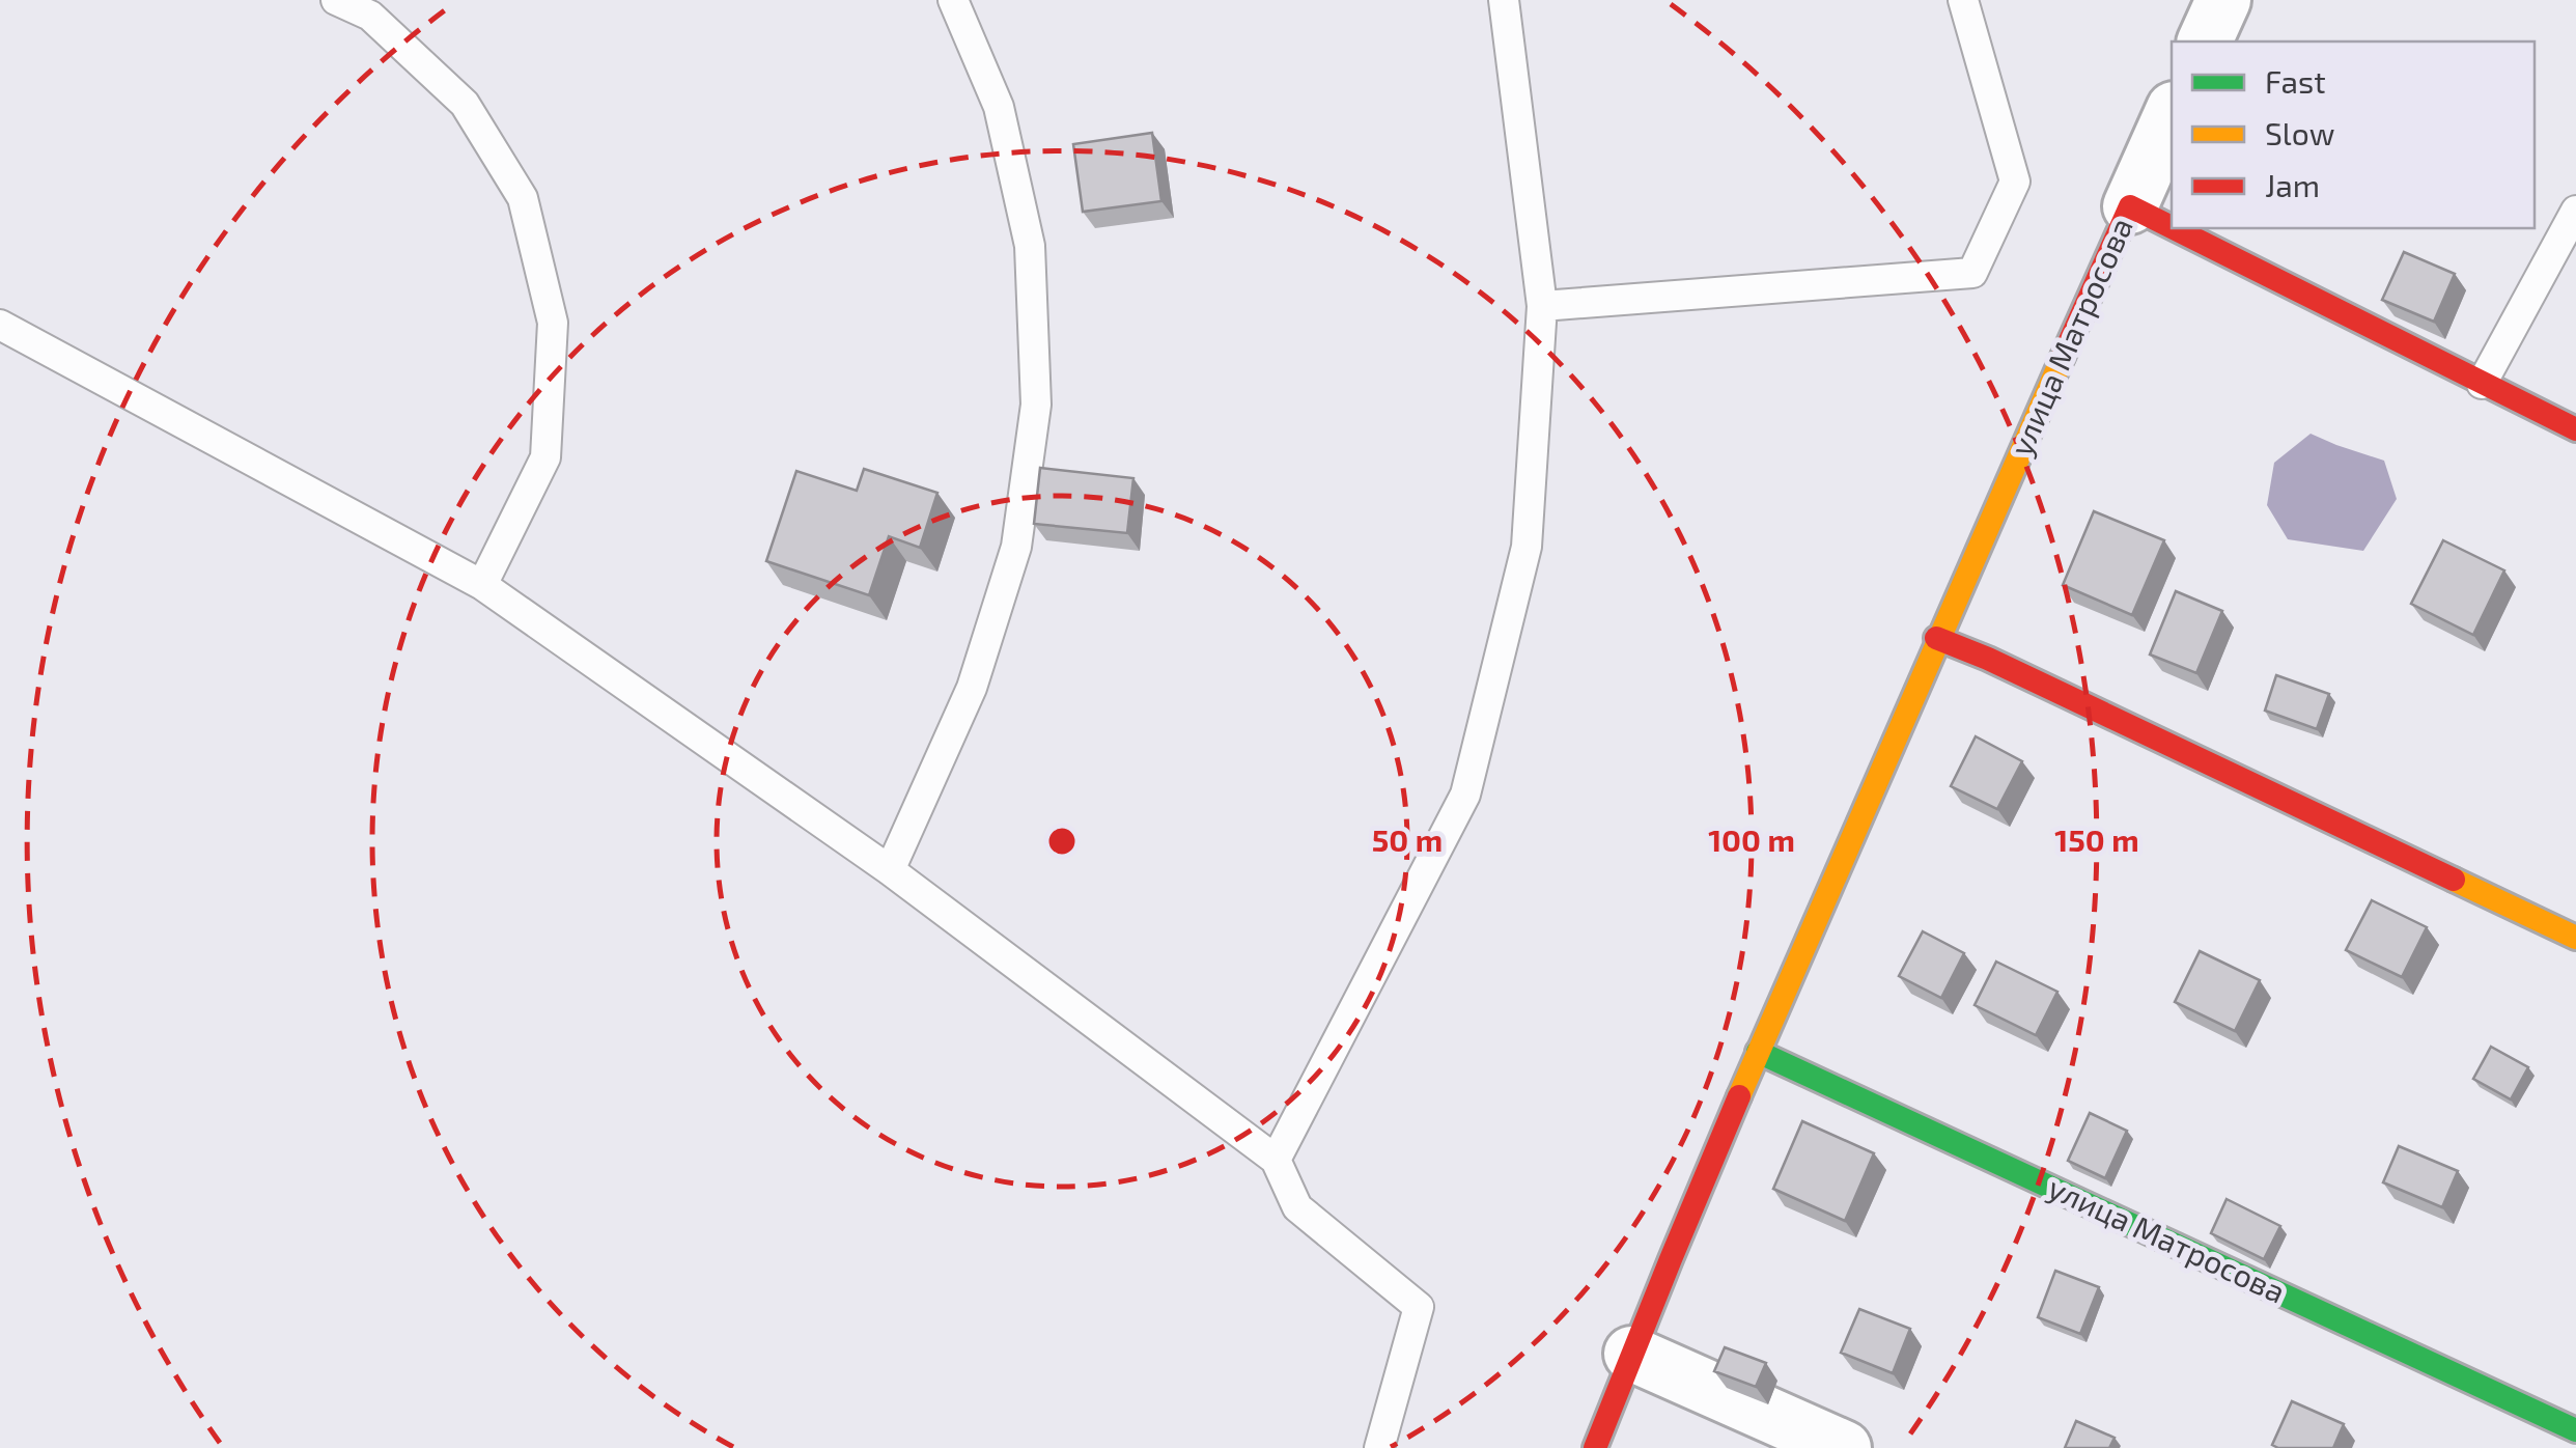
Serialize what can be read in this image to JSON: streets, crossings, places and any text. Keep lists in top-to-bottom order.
{
  "streets": {
    "street": ["улица Матросова"]
  },
  "legend": ["Fast", "Slow", "Jam"],
  "rings": ["50 m", "100 m", "150 m"]
}
